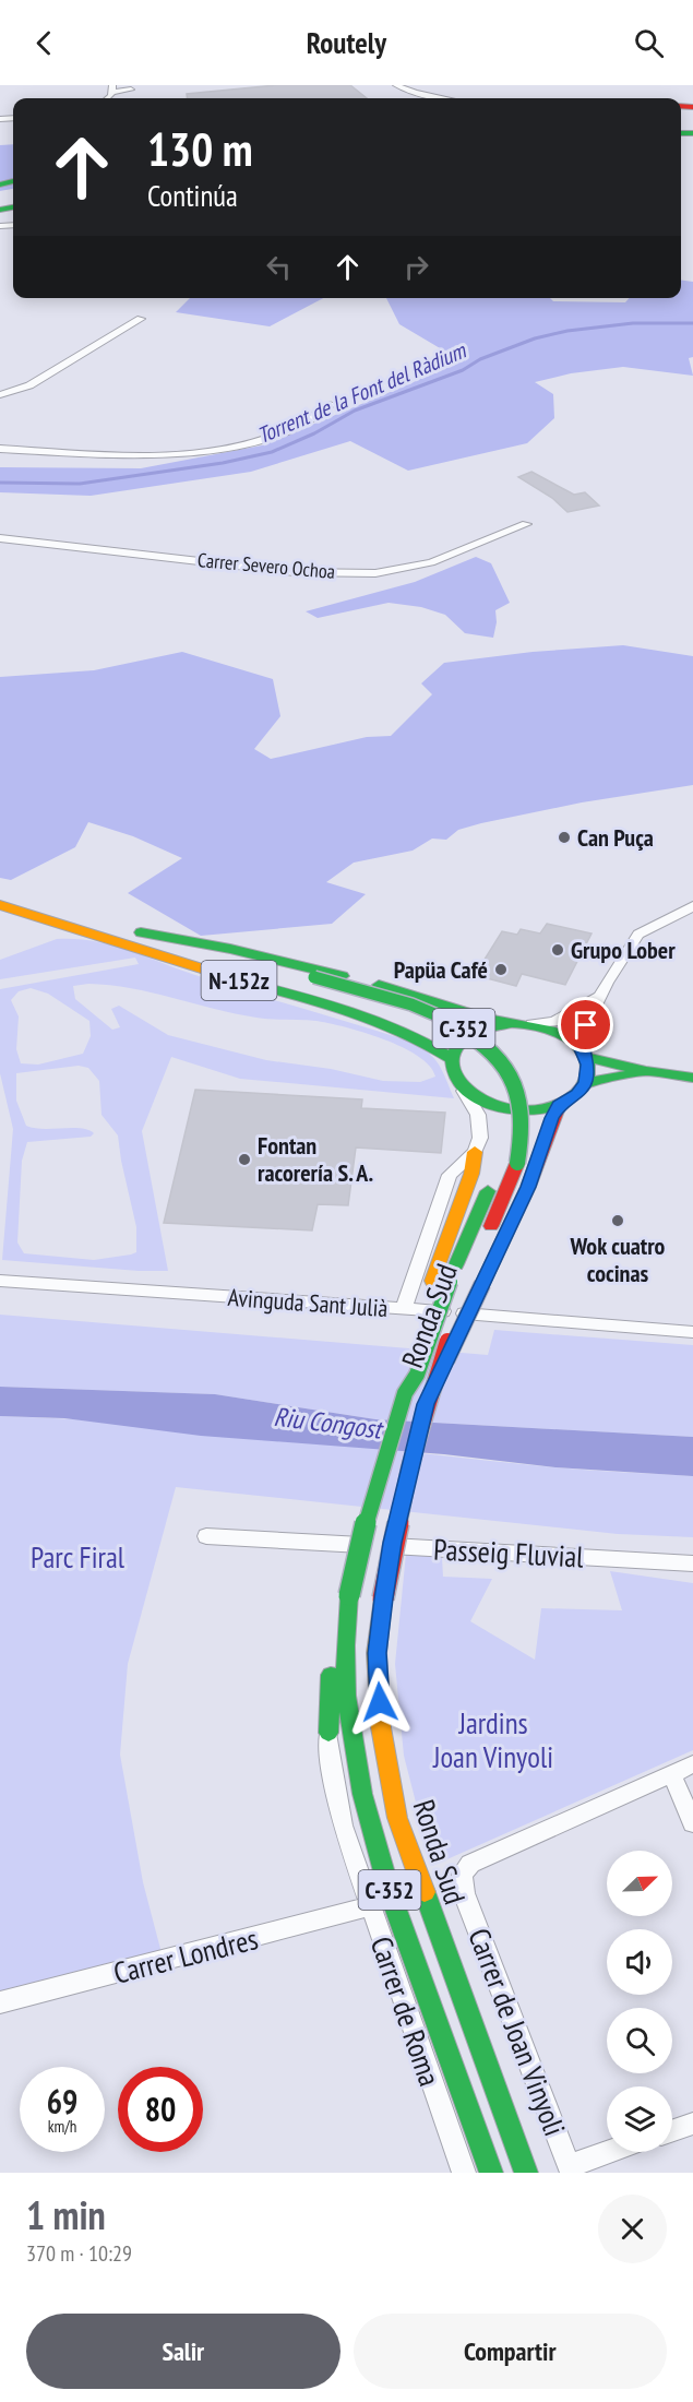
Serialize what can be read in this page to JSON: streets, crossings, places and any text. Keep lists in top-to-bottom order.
{
  "streets": {
    "main road": ["N-152z", "C-352", "Ronda Sud"],
    "street": [
      "Carrer Severo Ochoa",
      "Avinguda Sant Julià",
      "Passeig Fluvial",
      "Carrer Londres",
      "Carrer de Roma",
      "Carrer de Joan Vinyoli"
    ]
  },
  "crossings": [
    ["N-152z", "C-352"],
    ["C-352", "Ronda Sud"],
    ["Carrer Londres", "Carrer de Roma"]
  ],
  "water": ["Torrent de la Font del Ràdium", "Riu Congost"],
  "parks": ["Parc Firal", "Jardins Joan Vinyoli"],
  "places": [
    "Can Puça",
    "Grupo Lober",
    "Papüa Café",
    "Fontan racorería S. A.",
    "Wok cuatro cocinas"
  ],
  "north": "top right",
  "page": {
    "header": "Routely",
    "turn": ["130 m", "Continúa"],
    "speed": "69 km/h",
    "limit": "80",
    "heading": ["1 min", "370 m · 10:29"],
    "buttons": ["Salir", "Compartir"]
  }
}
